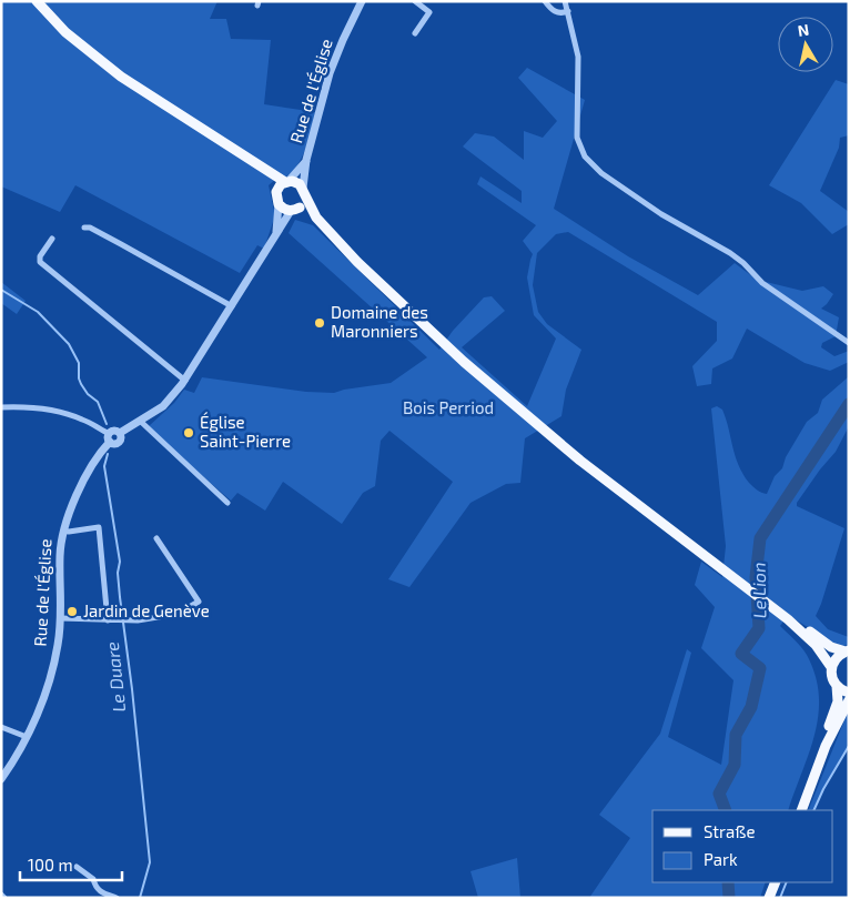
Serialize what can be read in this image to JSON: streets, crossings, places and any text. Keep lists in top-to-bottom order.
{
  "streets": {
    "street": ["Rue de l'Église"]
  },
  "water": ["Le Lion", "Le Duare"],
  "parks": ["Bois Perriod"],
  "places": ["Domaine des Maronniers", "Église Saint-Pierre", "Jardin de Genève"],
  "legend": ["Straße", "Park"],
  "scale_bar": "100 m",
  "north": "top"
}
